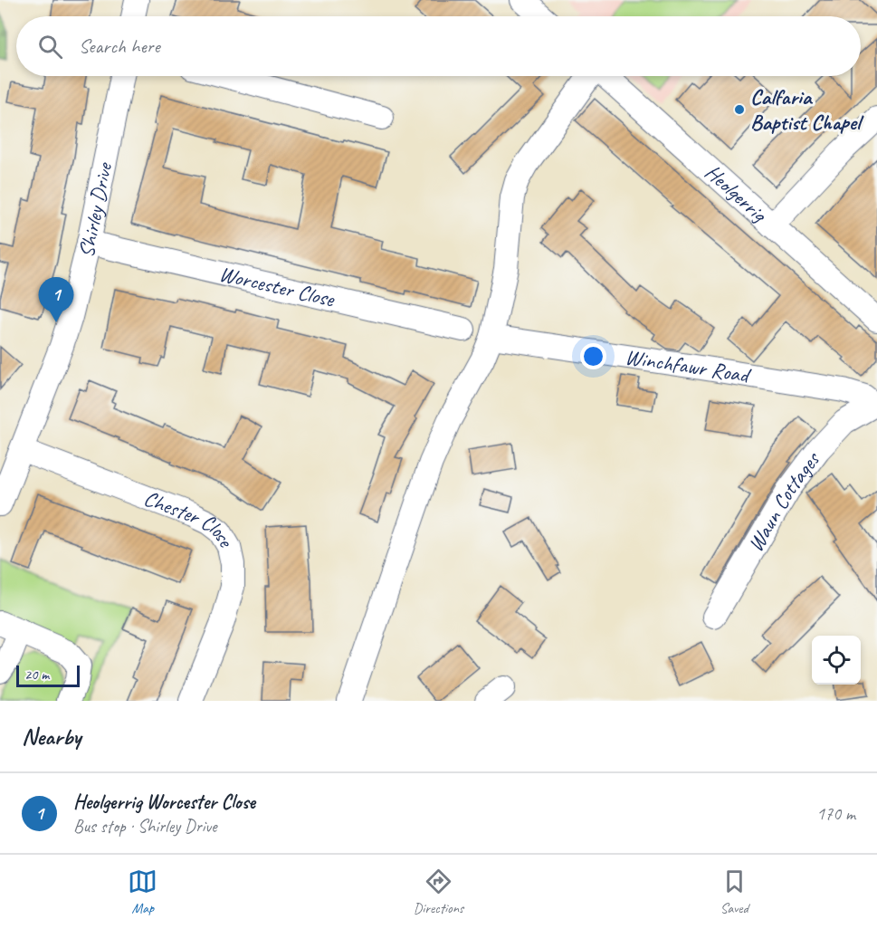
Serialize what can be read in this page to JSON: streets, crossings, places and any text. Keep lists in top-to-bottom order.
{
  "streets": {
    "street": [
      "Heolgerrig",
      "Shirley Drive",
      "Worcester Close",
      "Winchfawr Road",
      "Waun Cottages",
      "Chester Close"
    ]
  },
  "crossings": [
    ["Shirley Drive", "Worcester Close"],
    ["Shirley Drive", "Chester Close"],
    ["Winchfawr Road", "Waun Cottages"]
  ],
  "places": ["Calfaria Baptist Chapel"],
  "scale_bar": "20 m",
  "page": {
    "search": "Search here",
    "pins": "1",
    "scale": "20 m",
    "heading": "Nearby",
    "list": [
      {
        "mark": "1",
        "name": "Heolgerrig Worcester Close",
        "note": "Bus stop · Shirley Drive",
        "value": "170 m"
      }
    ],
    "nav": ["Map", "Directions", "Saved"]
  }
}
